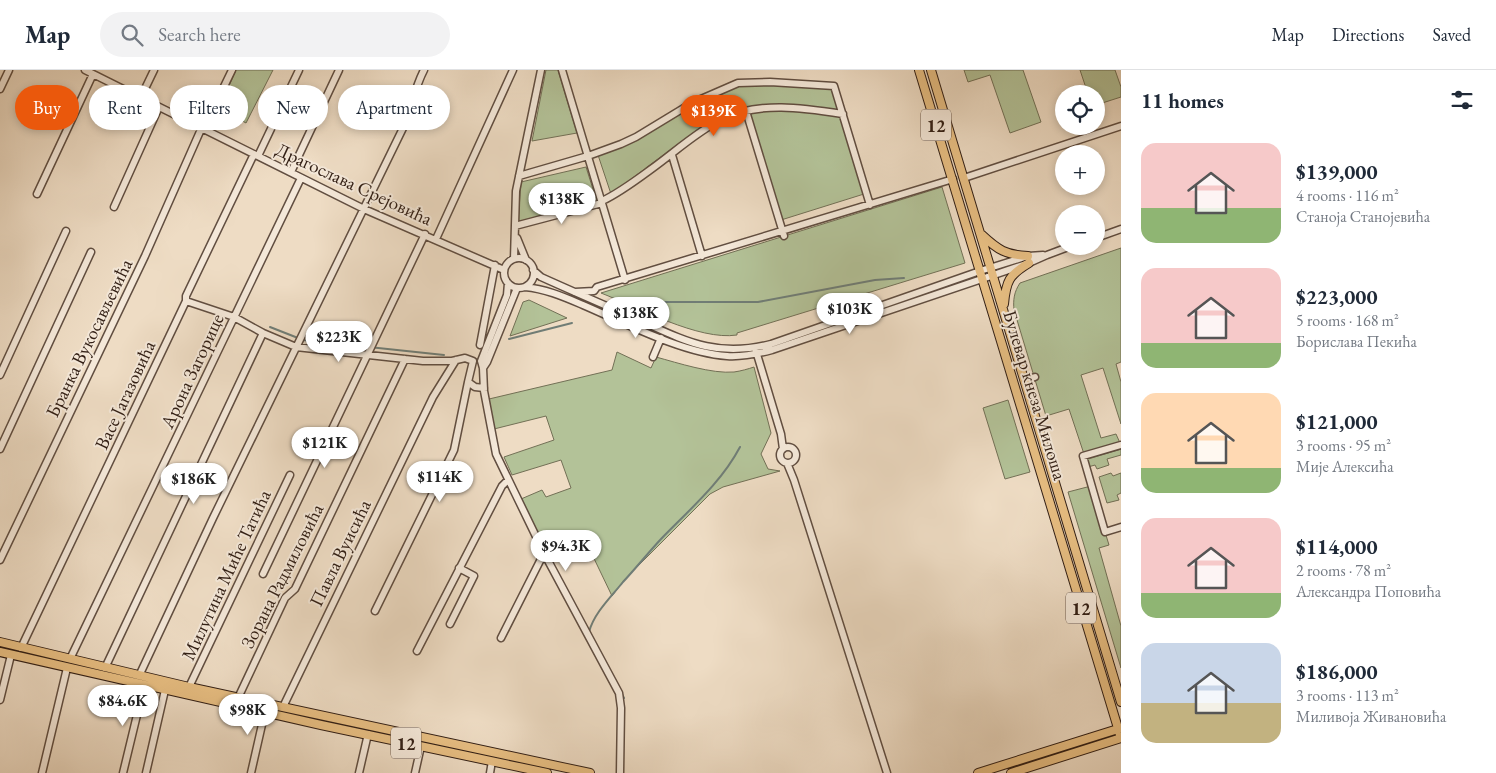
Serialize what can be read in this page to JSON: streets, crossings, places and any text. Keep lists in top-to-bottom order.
{
  "streets": {
    "main road": ["12", "Булевар кнеза Милоша"],
    "street": [
      "Драгослава Срејовића",
      "Бранка Вукосављевића",
      "Арона Загорице",
      "Васе Јагазовића",
      "Павла Вуисића",
      "Милутина Миће Татића",
      "Зорана Радмиловића"
    ]
  },
  "crossings": [
    ["12", "Арона Загорице"],
    ["12", "Васе Јагазовића"],
    ["12", "Павла Вуисића"],
    ["12", "Милутина Миће Татића"],
    ["12", "Зорана Радмиловића"],
    ["Драгослава Срејовића", "Арона Загорице"],
    ["Драгослава Срејовића", "Васе Јагазовића"]
  ],
  "page": {
    "header": "Map",
    "search": "Search here",
    "nav": ["Map", "Directions", "Saved"],
    "heading": "11 homes",
    "map_buttons": ["+", "−"],
    "chip": [
      "Buy",
      "Rent",
      "Filters",
      "New",
      "Apartment"
    ],
    "price": [
      "$139K",
      "$138K",
      "$103K",
      "$138K",
      "$223K",
      "$121K",
      "$114K",
      "$186K",
      "$94.3K",
      "$84.6K",
      "$98K"
    ],
    "list": [
      {
        "name": "$139,000",
        "note": "4 rooms · 116 m² · Станоја Станојевића"
      },
      {
        "name": "$223,000",
        "note": "5 rooms · 168 m² · Борислава Пекића"
      },
      {
        "name": "$121,000",
        "note": "3 rooms · 95 m² · Мије Алексића"
      },
      {
        "name": "$114,000",
        "note": "2 rooms · 78 m² · Александра Поповића"
      },
      {
        "name": "$186,000",
        "note": "3 rooms · 113 m² · Миливоја Живановића"
      }
    ]
  }
}
